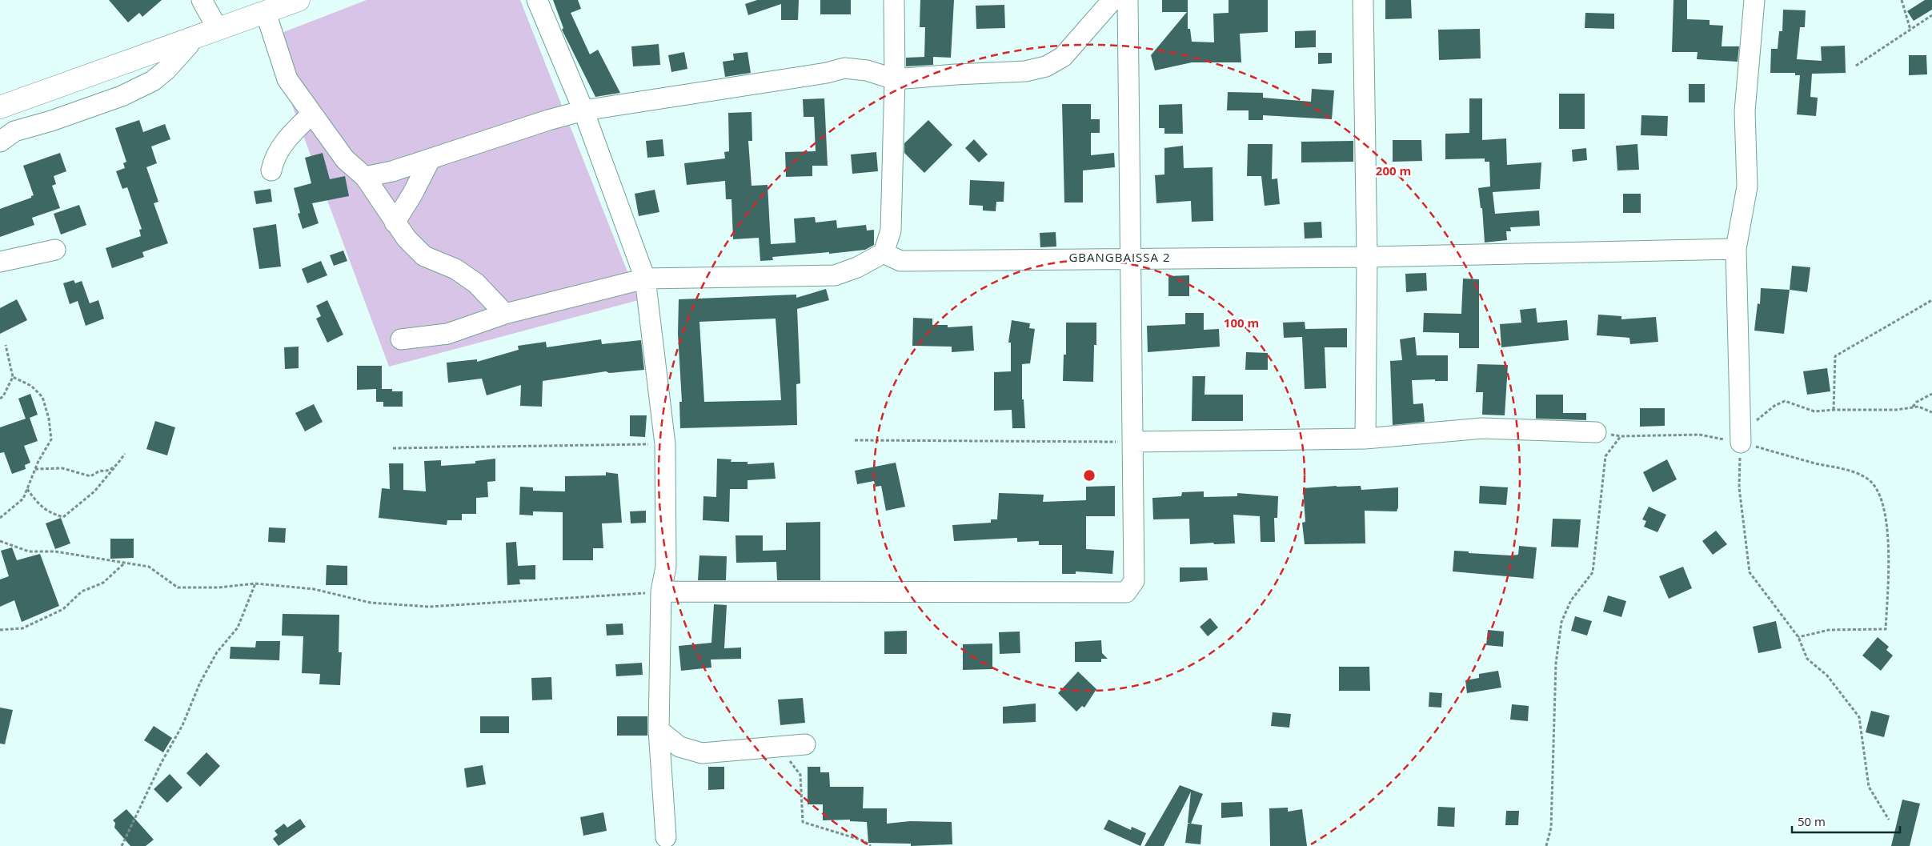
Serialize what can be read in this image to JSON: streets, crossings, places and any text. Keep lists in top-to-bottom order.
{
  "districts": ["GBANGBAISSA 2"],
  "scale_bar": "50 m",
  "rings": ["200 m", "100 m"]
}
